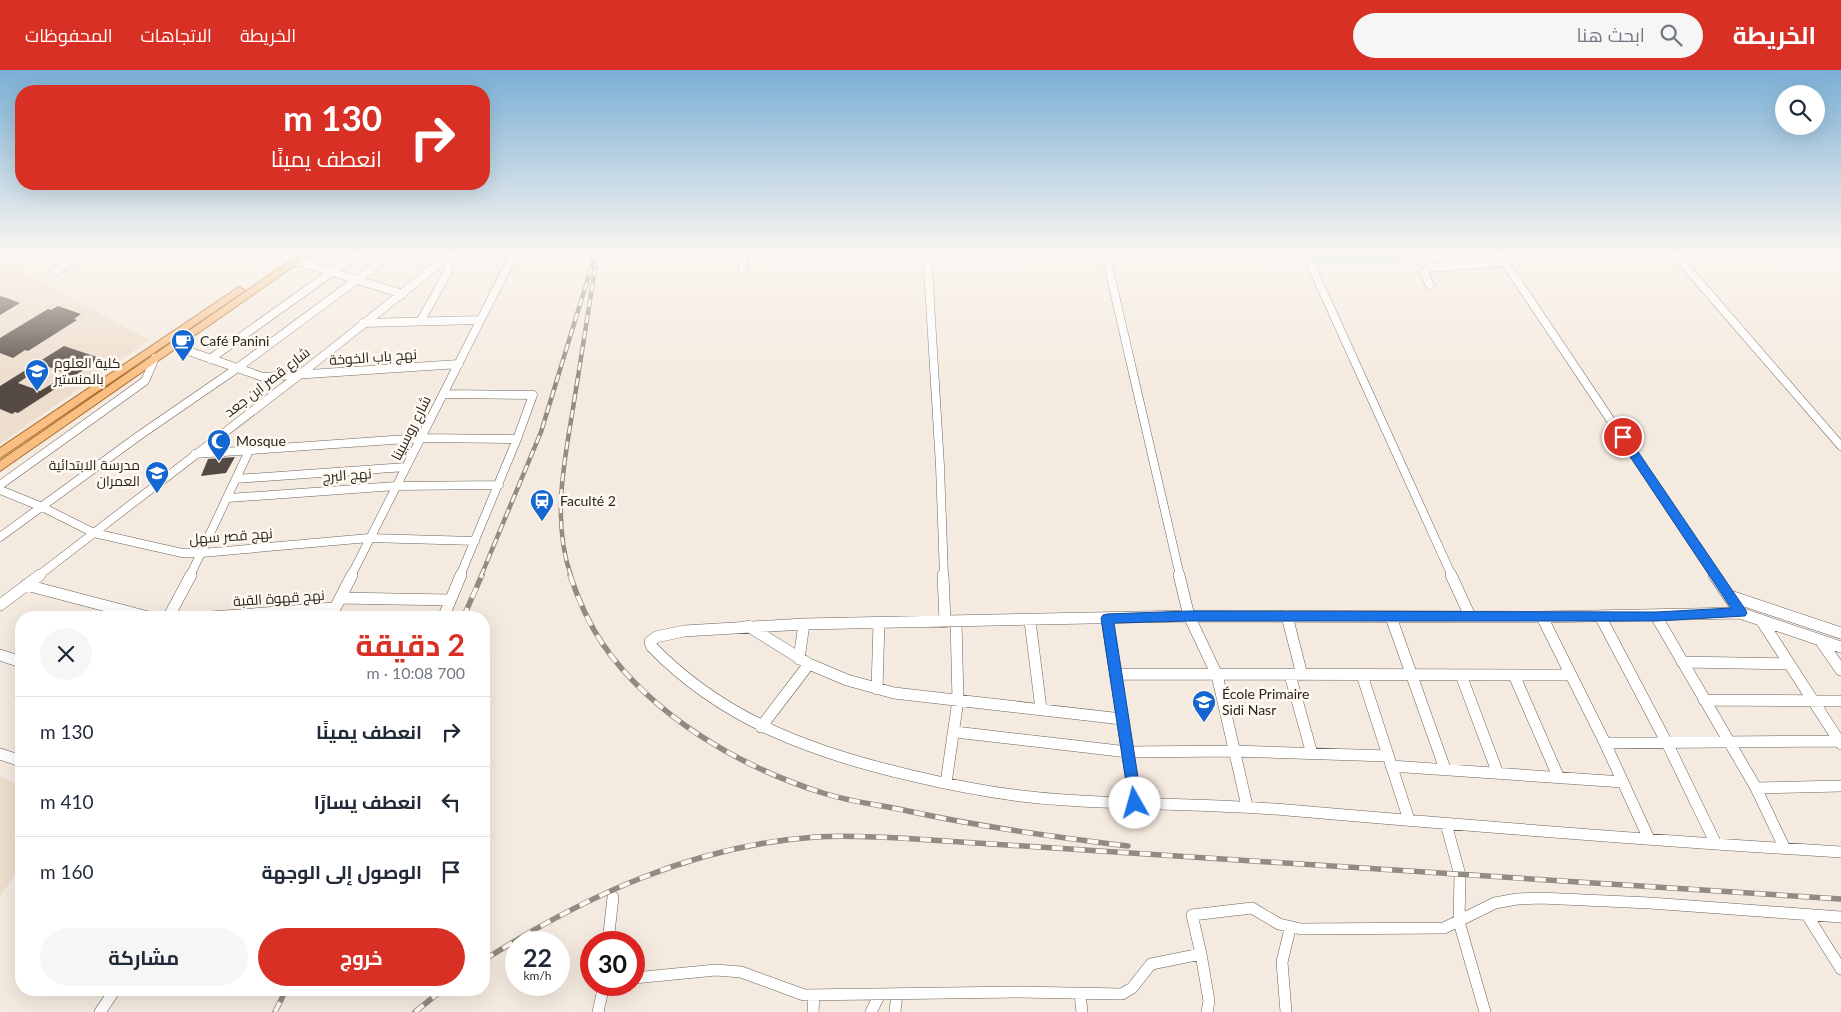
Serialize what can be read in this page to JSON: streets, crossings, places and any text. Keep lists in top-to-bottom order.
{
  "streets": {
    "street": [
      "نهج باب الخوخة",
      "شارع قصر ابن جعد",
      "شارع روسبينا",
      "نهج البرج",
      "نهج قصر سهل",
      "نهج قهوة القبة"
    ]
  },
  "crossings": [
    ["نهج باب الخوخة", "شارع قصر ابن جعد"],
    ["نهج باب الخوخة", "شارع روسبينا"],
    ["شارع قصر ابن جعد", "نهج قصر سهل"],
    ["شارع روسبينا", "نهج البرج"],
    ["شارع روسبينا", "نهج قصر سهل"],
    ["شارع روسبينا", "نهج قهوة القبة"]
  ],
  "places": {
    "cafe": ["Café Panini"],
    "school or university": ["كلية العلوم بالمنستير", "مدرسة الابتدائية العمران", "École Primaire Sidi Nasr"],
    "mosque": ["Mosque"],
    "station": ["Faculté 2"]
  },
  "page": {
    "header": "الخريطة",
    "search": "ابحث هنا",
    "nav": ["الخريطة", "الاتجاهات", "المحفوظات"],
    "turn": ["130 m", "انعطف يمينًا"],
    "heading": ["2 دقيقة", "700 m · 10:08"],
    "list": [
      {
        "name": "انعطف يمينًا",
        "value": "130 m"
      },
      {
        "name": "انعطف يسارًا",
        "value": "410 m"
      },
      {
        "name": "الوصول إلى الوجهة",
        "value": "160 m"
      }
    ],
    "buttons": ["خروج", "مشاركة"],
    "speed": "22 km/h",
    "limit": "30"
  }
}
